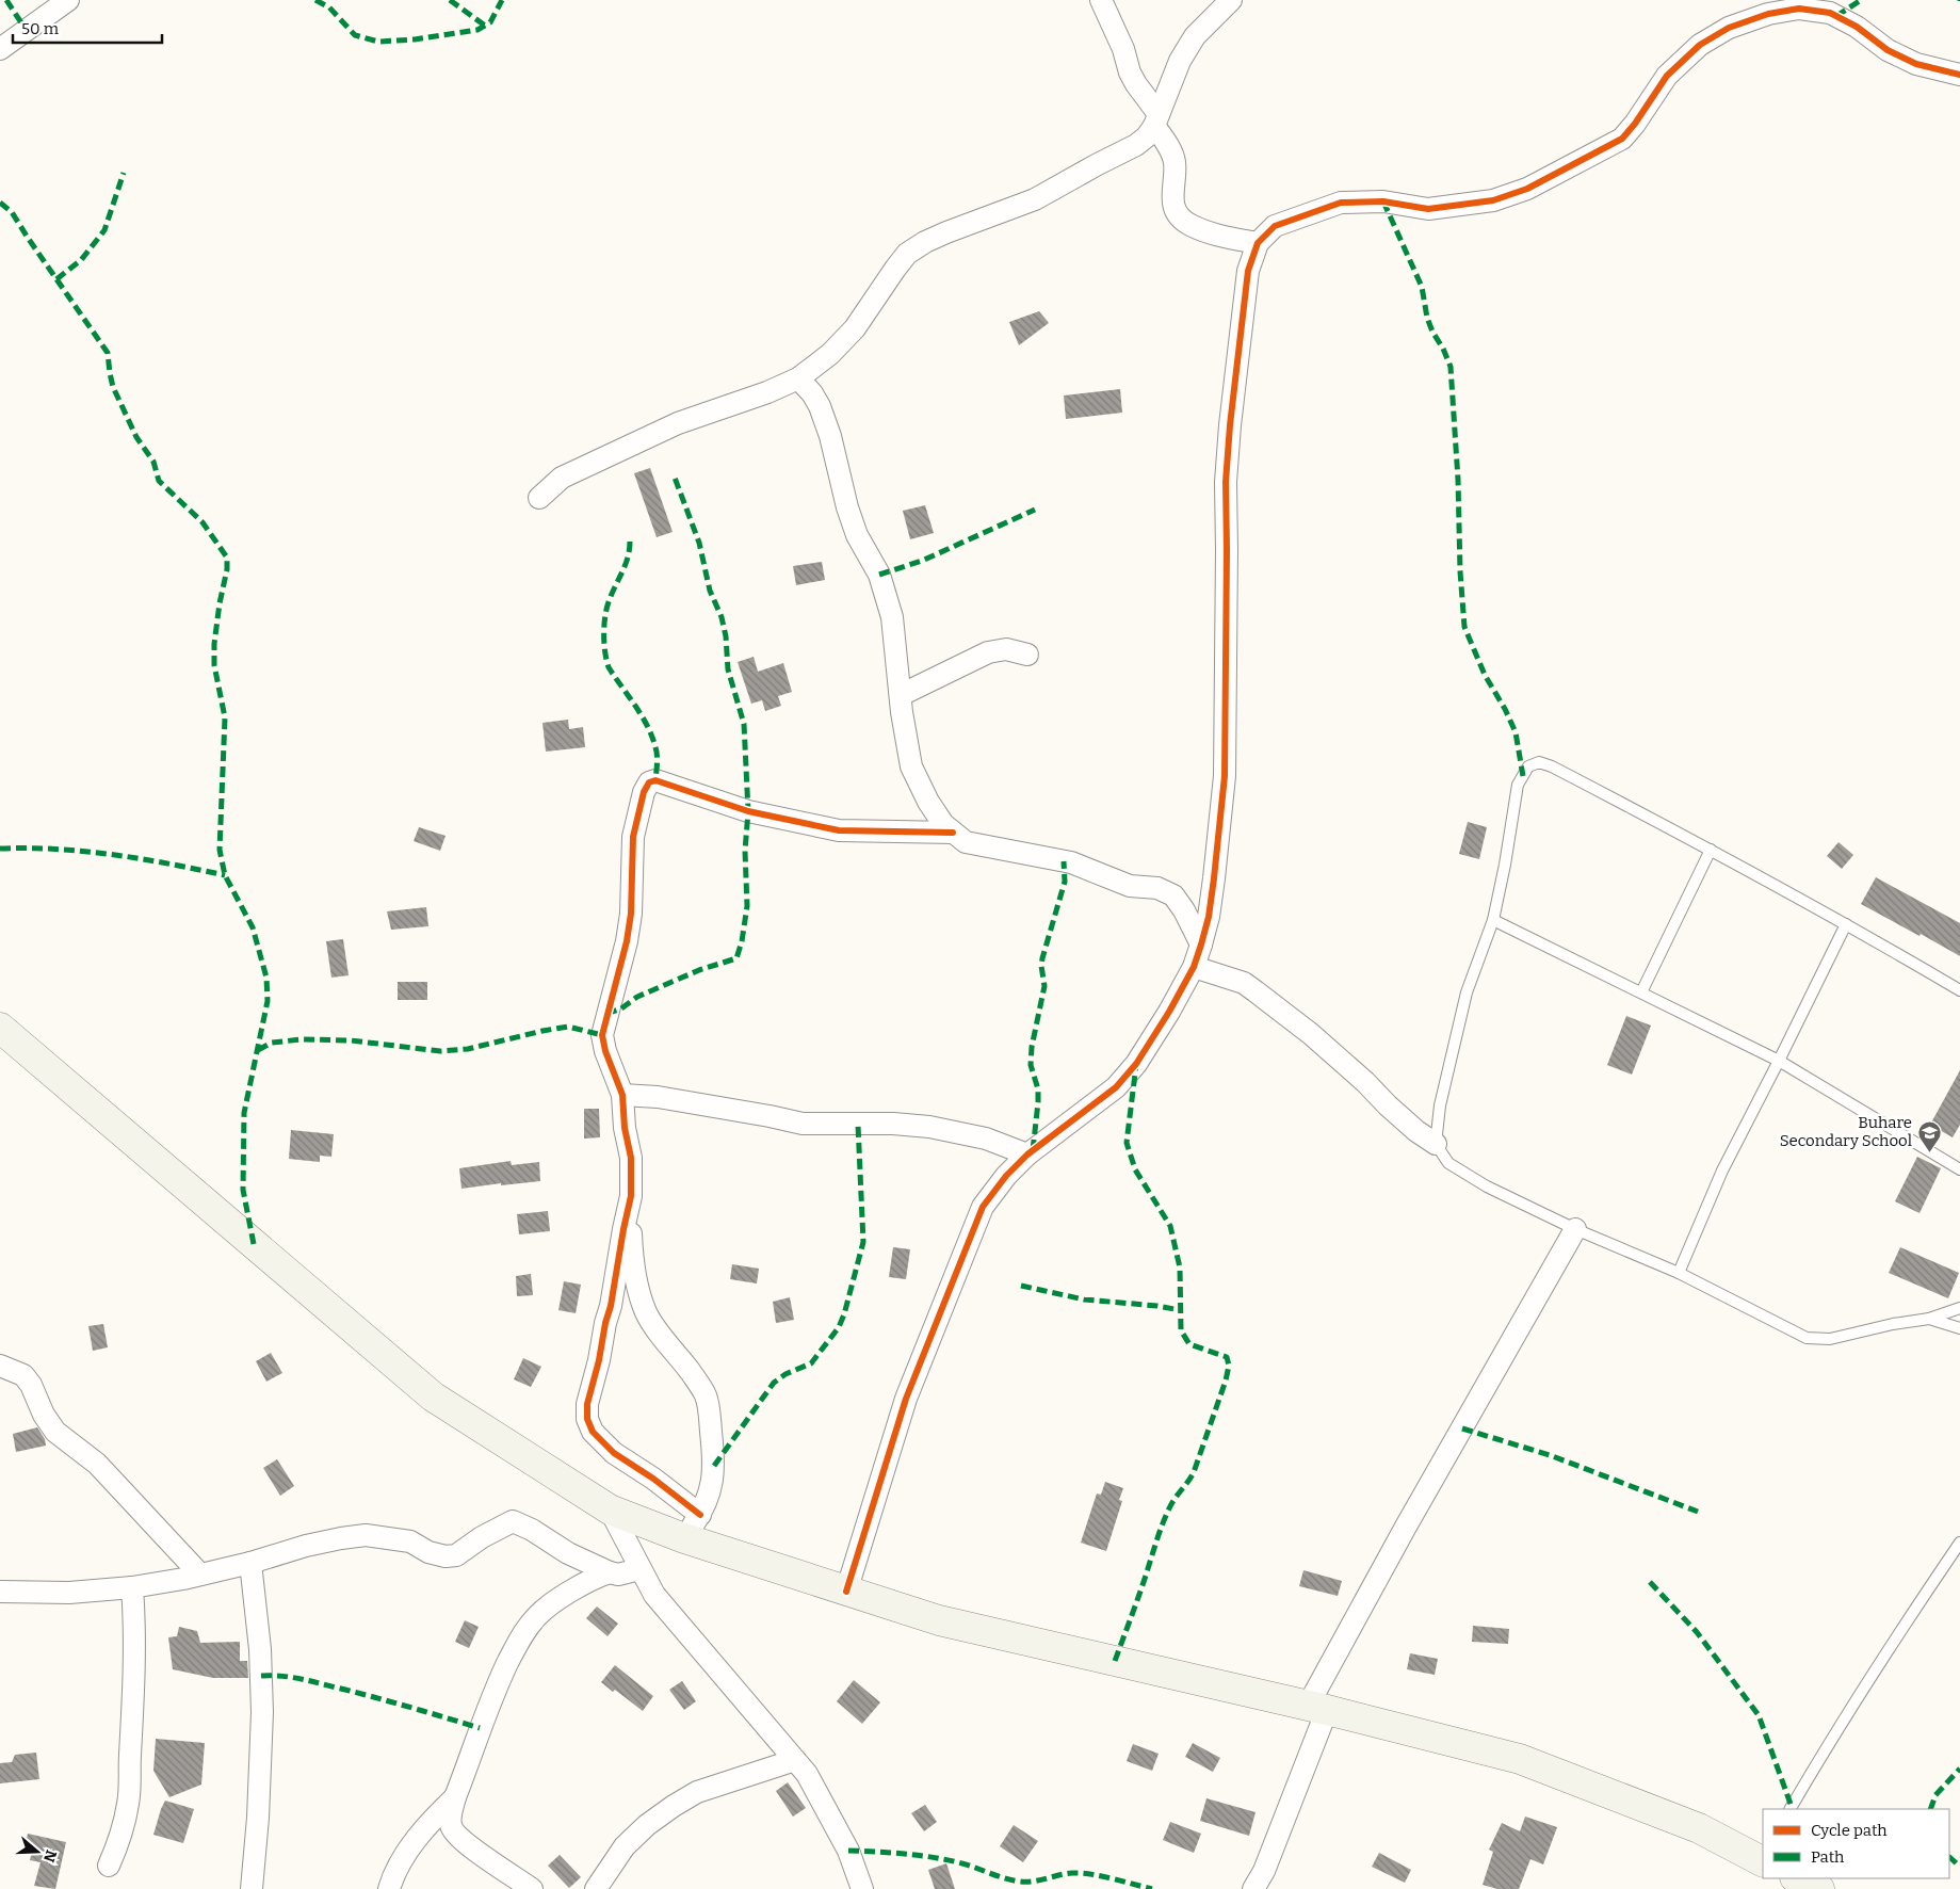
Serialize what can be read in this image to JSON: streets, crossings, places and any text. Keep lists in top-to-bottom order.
{
  "places": {
    "school or university": ["Buhare Secondary School"]
  },
  "legend": ["Cycle path", "Path"],
  "scale_bar": "50 m",
  "north": "right"
}
